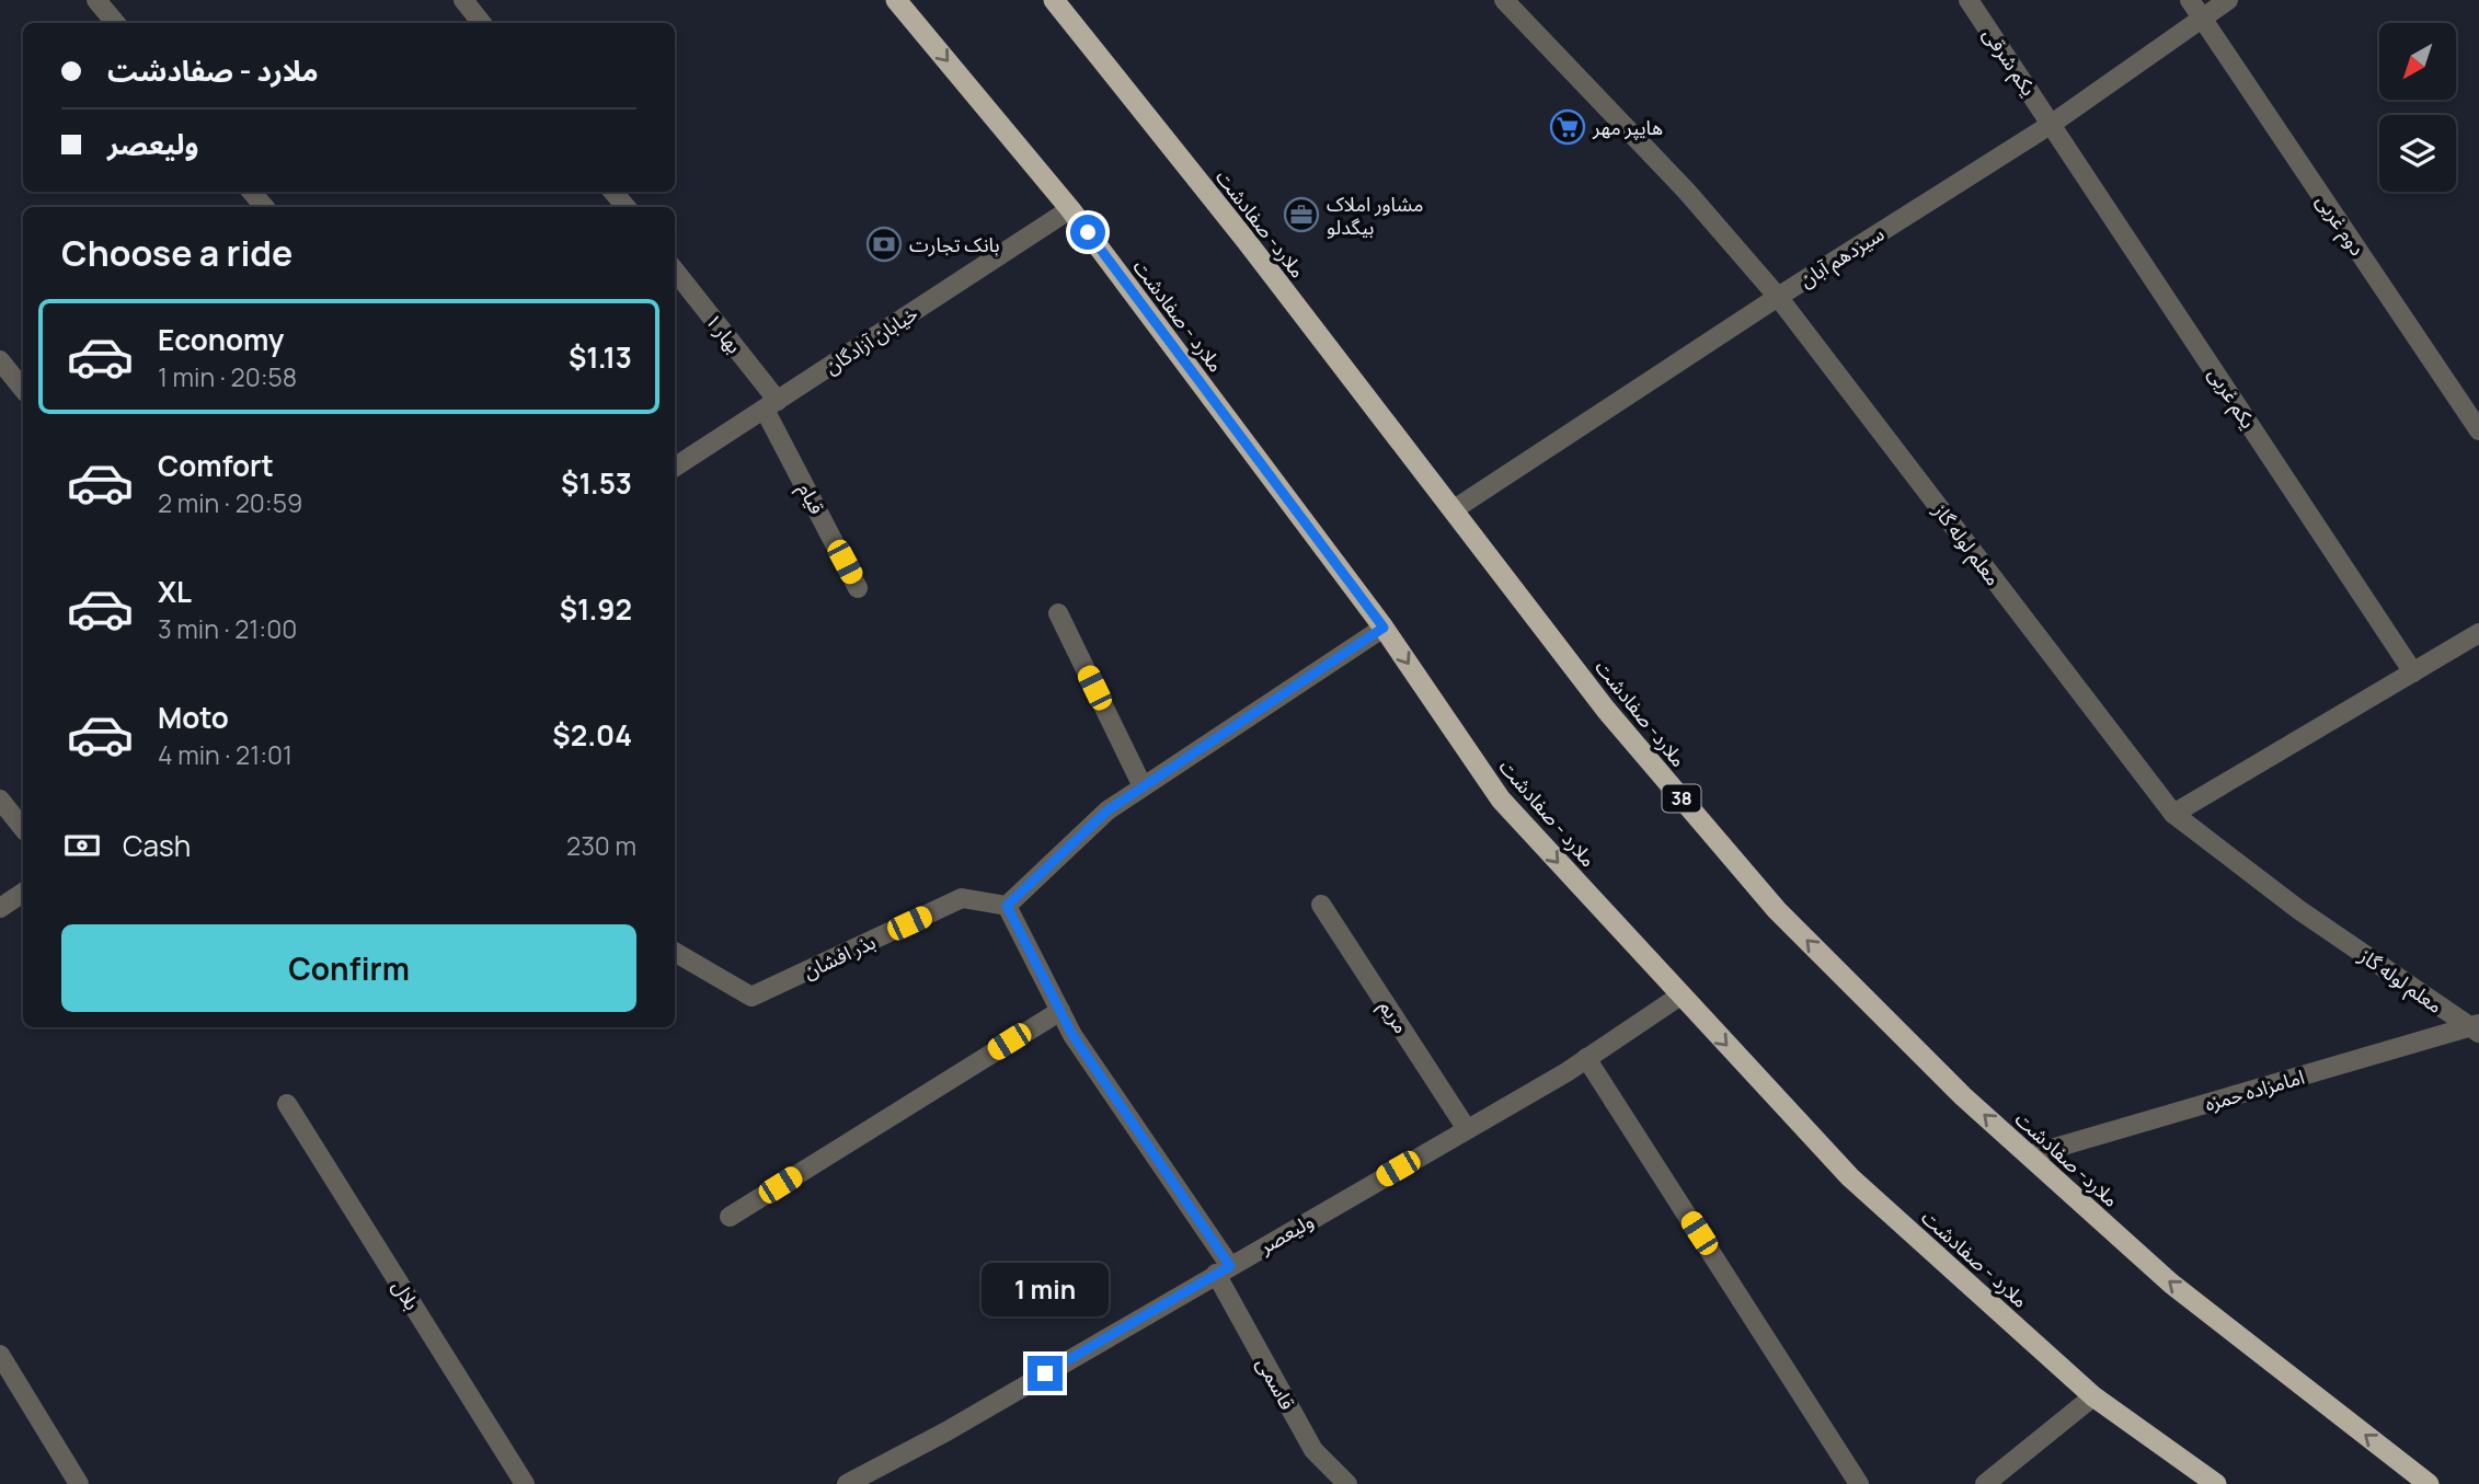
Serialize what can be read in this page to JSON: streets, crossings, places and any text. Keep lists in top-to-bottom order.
{
  "streets": {
    "highway": ["ملارد- صفادشت", "ملارد - صفادشت", "38"],
    "street": [
      "یکم شرقی",
      "دوم غربی",
      "سیزدهم آبان",
      "بهار ۱",
      "خیابان آزادگان",
      "یکم غربی",
      "قیام",
      "معلم لوله گاز",
      "بذر افشان",
      "مریم",
      "امامزاده حمزه",
      "ولیعصر",
      "بلال",
      "قاسمی"
    ]
  },
  "crossings": [
    ["یکم شرقی", "سیزدهم آبان"],
    ["یکم شرقی", "یکم غربی"],
    ["ملارد- صفادشت", "سیزدهم آبان"],
    ["ملارد- صفادشت", "امامزاده حمزه"],
    ["دوم غربی", "سیزدهم آبان"],
    ["سیزدهم آبان", "یکم غربی"],
    ["سیزدهم آبان", "معلم لوله گاز"],
    ["ملارد - صفادشت", "خیابان آزادگان"],
    ["ملارد - صفادشت", "ولیعصر"],
    ["بهار ۱", "خیابان آزادگان"],
    ["بهار ۱", "قیام"],
    ["خیابان آزادگان", "قیام"],
    ["معلم لوله گاز", "امامزاده حمزه"],
    ["بذر افشان", "قاسمی"],
    ["مریم", "ولیعصر"],
    ["ولیعصر", "قاسمی"]
  ],
  "one_way": ["ملارد- صفادشت", "ملارد - صفادشت"],
  "places": {
    "supermarket": ["هایپر مهر"],
    "office": ["مشاور املاک بیگدلو"],
    "bank": ["بانک تجارت"]
  },
  "north": "bottom left",
  "page": {
    "banner": ["ملارد - صفادشت", "ولیعصر"],
    "heading": "Choose a ride",
    "list": [
      {
        "name": "Economy",
        "note": "1 min · 20:58",
        "value": "$1.13"
      },
      {
        "name": "Comfort",
        "note": "2 min · 20:59",
        "value": "$1.53"
      },
      {
        "name": "XL",
        "note": "3 min · 21:00",
        "value": "$1.92"
      },
      {
        "name": "Moto",
        "note": "4 min · 21:01",
        "value": "$2.04"
      }
    ],
    "pay": ["Cash", "230 m"],
    "buttons": "Confirm",
    "bubble": "1 min"
  }
}
